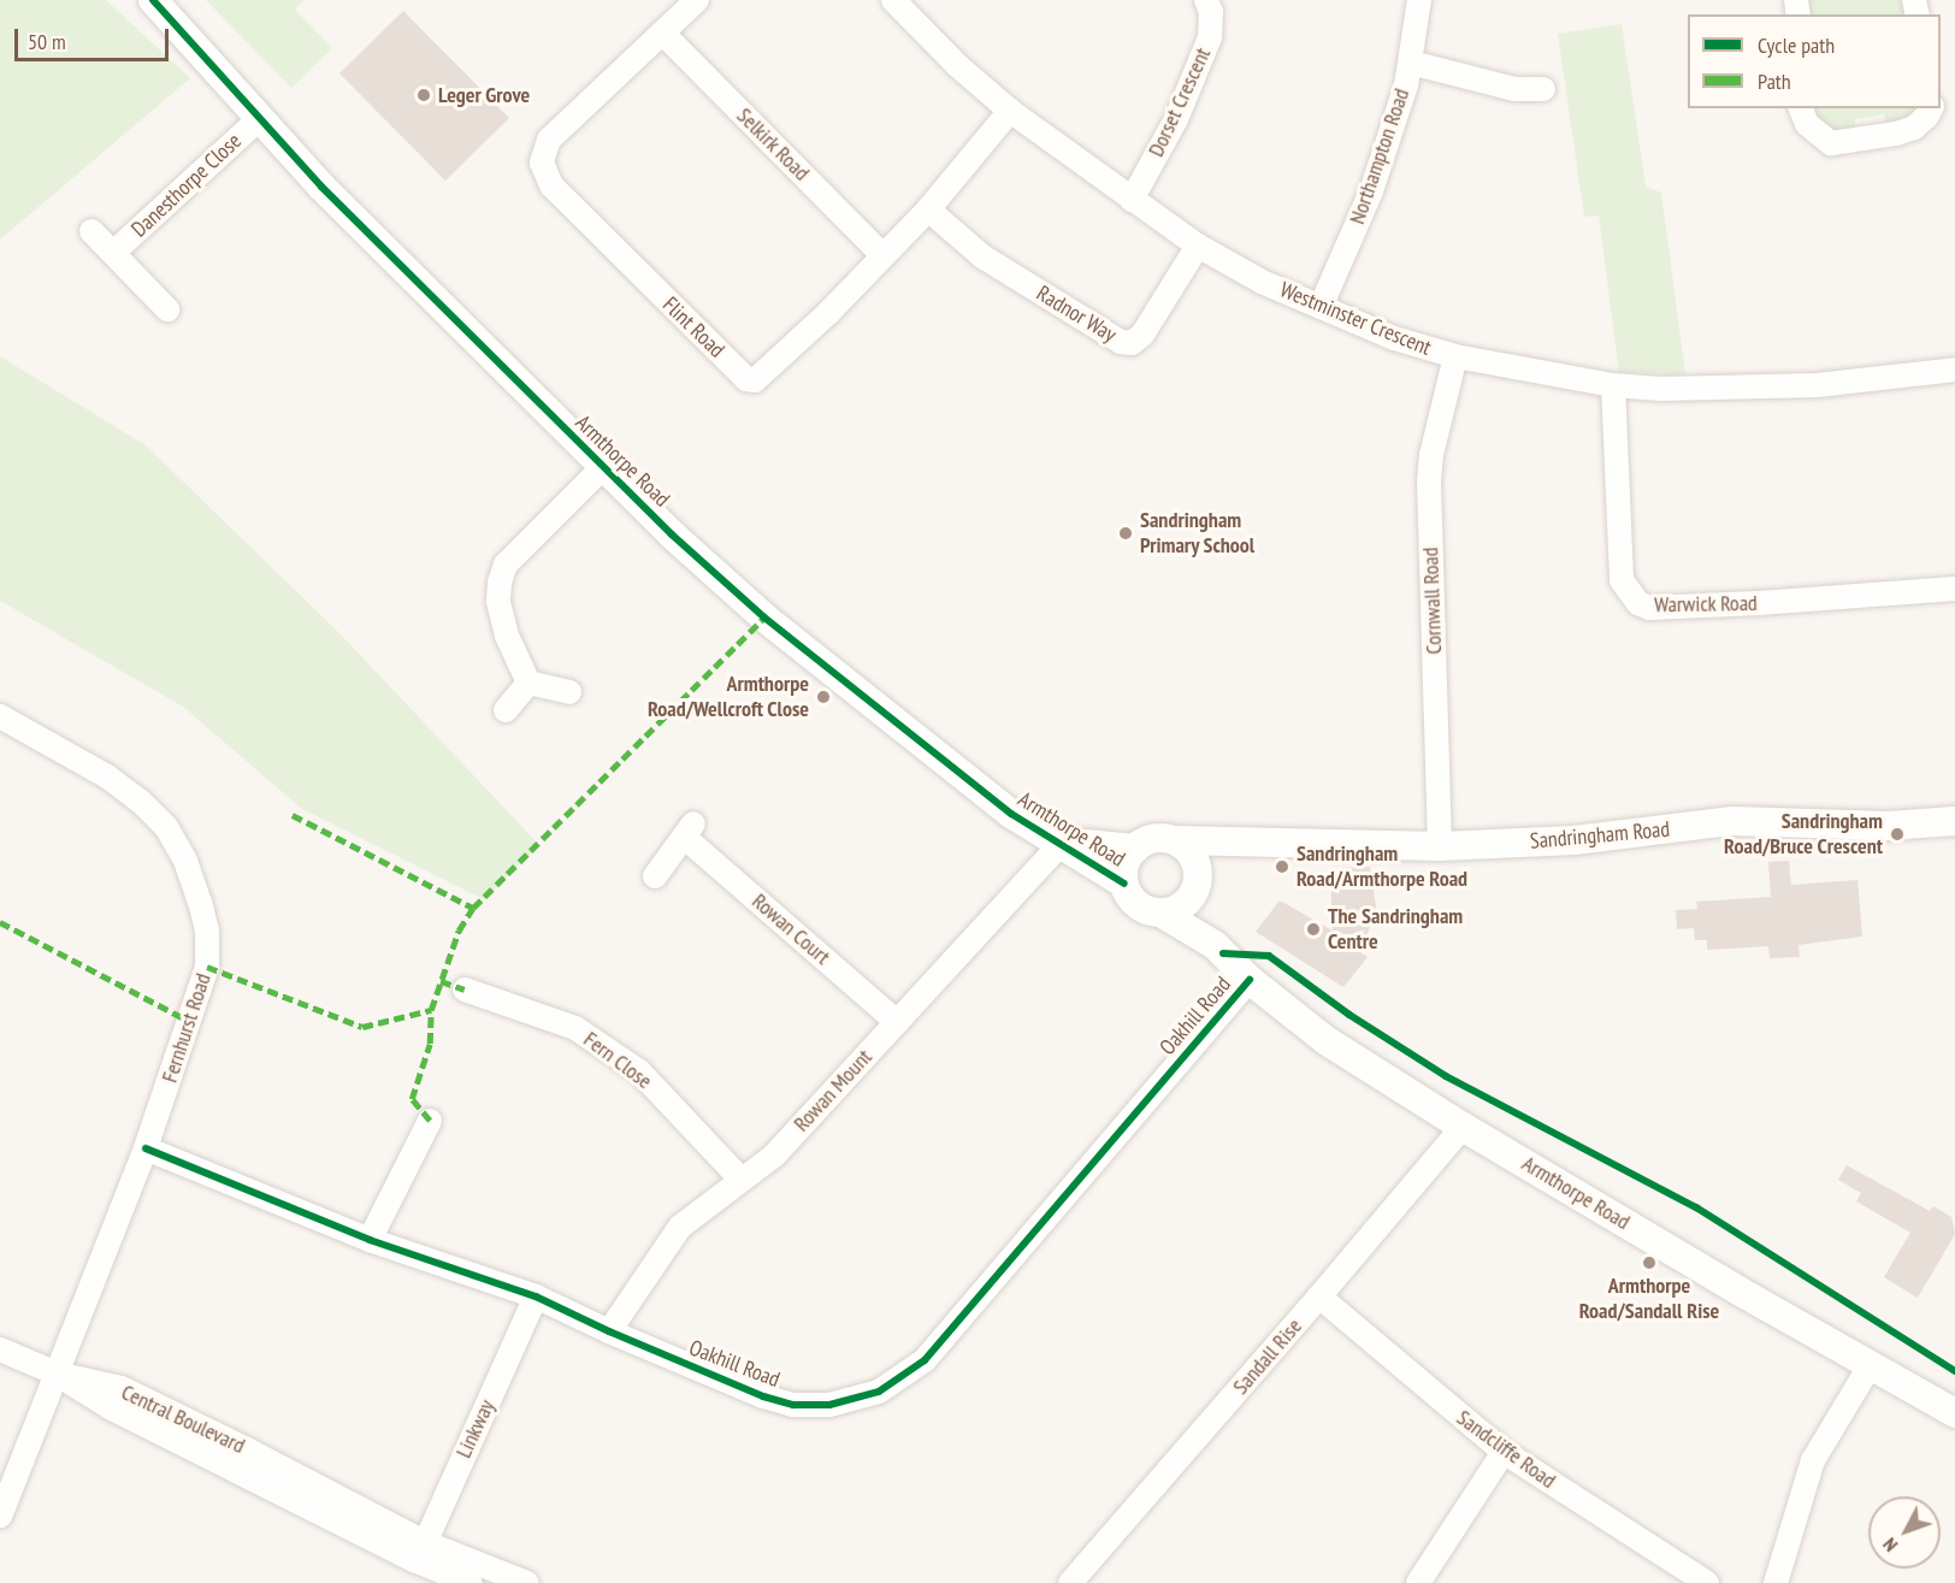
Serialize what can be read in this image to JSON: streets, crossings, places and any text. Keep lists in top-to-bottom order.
{
  "streets": {
    "street": [
      "Dorset Crescent",
      "Selkirk Road",
      "Northampton Road",
      "Danesthorpe Close",
      "Radnor Way",
      "Westminster Crescent",
      "Flint Road",
      "Armthorpe Road",
      "Cornwall Road",
      "Warwick Road",
      "Sandringham Road",
      "Rowan Court",
      "Oakhill Road",
      "Fernhurst Road",
      "Fern Close",
      "Rowan Mount",
      "Sandall Rise",
      "Central Boulevard",
      "Linkway",
      "Sandcliffe Road"
    ]
  },
  "crossings": [
    ["Dorset Crescent", "Westminster Crescent"],
    ["Selkirk Road", "Flint Road"],
    ["Northampton Road", "Westminster Crescent"],
    ["Danesthorpe Close", "Armthorpe Road"],
    ["Radnor Way", "Westminster Crescent"],
    ["Radnor Way", "Flint Road"],
    ["Westminster Crescent", "Flint Road"],
    ["Westminster Crescent", "Cornwall Road"],
    ["Westminster Crescent", "Warwick Road"],
    ["Armthorpe Road", "Sandringham Road"],
    ["Armthorpe Road", "Oakhill Road"],
    ["Armthorpe Road", "Rowan Mount"],
    ["Armthorpe Road", "Sandall Rise"],
    ["Cornwall Road", "Sandringham Road"],
    ["Rowan Court", "Rowan Mount"],
    ["Oakhill Road", "Fernhurst Road"],
    ["Oakhill Road", "Rowan Mount"],
    ["Oakhill Road", "Linkway"],
    ["Fernhurst Road", "Central Boulevard"],
    ["Fern Close", "Rowan Mount"],
    ["Sandall Rise", "Sandcliffe Road"],
    ["Central Boulevard", "Linkway"]
  ],
  "places": [
    "Leger Grove",
    "Sandringham Primary School",
    "Armthorpe Road/Wellcroft Close",
    "Sandringham Road/Bruce Crescent",
    "Sandringham Road/Armthorpe Road",
    "The Sandringham Centre",
    "Armthorpe Road/Sandall Rise"
  ],
  "legend": ["Cycle path", "Path"],
  "scale_bar": "50 m",
  "north": "bottom left"
}
